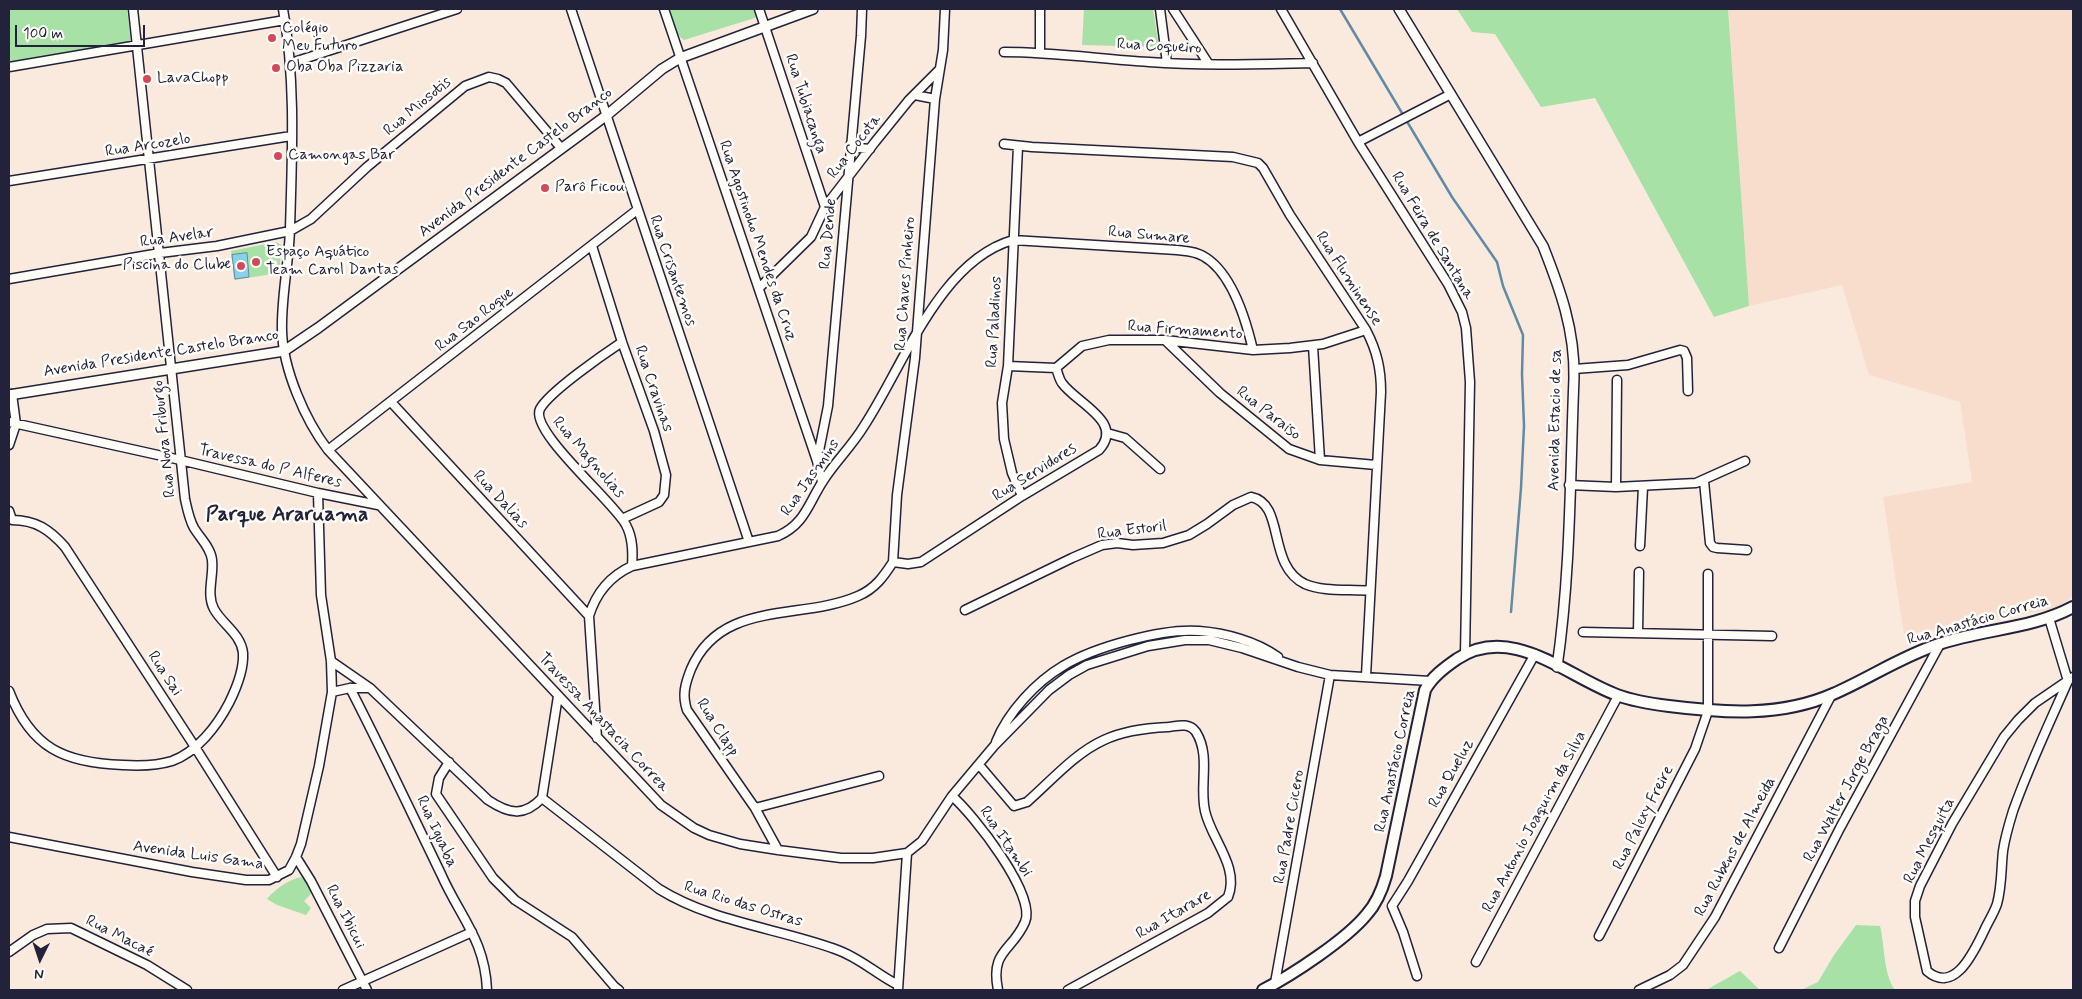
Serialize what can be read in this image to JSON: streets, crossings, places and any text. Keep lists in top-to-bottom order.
{
  "streets": {
    "main road": ["Rua Anastácio Correia"],
    "street": [
      "Rua Coqueiro",
      "Rua Tubiacanga",
      "Rua Miosotis",
      "Rua Arcozelo",
      "Rua Cocota",
      "Avenida Presidente Castelo Branco",
      "Rua Dende",
      "Rua Sumare",
      "Rua Feira de Santana",
      "Rua Avelar",
      "Rua Agostinoho Mendes da Cruz",
      "Rua Crisantemos",
      "Rua Fluminense",
      "Rua Chaves Pinheiro",
      "Rua Sao Roque",
      "Rua Paladinos",
      "Rua Firmamento",
      "Rua Cravinas",
      "Rua Paraiso",
      "Avenida Estacio de sa",
      "Rua Nova Friburgo",
      "Rua Magnolias",
      "Travessa do P Alferes",
      "Rua Servidores",
      "Rua Jasmins",
      "Rua Dalias",
      "Rua Estoril",
      "Rua Sai",
      "Travessa Anastacia Correa",
      "Rua Clapp",
      "Rua Queluz",
      "Rua Walter Jorge Braga",
      "Rua Palexy Freire",
      "Rua Antonio Joaquim da Silva",
      "Rua Padre Cicero",
      "Rua Iguaba",
      "Rua Mesquita",
      "Rua Itambi",
      "Rua Rubens de Almeida",
      "Avenida Luis Gama",
      "Rua Rio das Ostras",
      "Rua Itarare",
      "Rua Ibicui",
      "Rua Macaé"
    ]
  },
  "crossings": [
    ["Rua Coqueiro", "Rua Feira de Santana"],
    ["Rua Tubiacanga", "Rua Cocota"],
    ["Rua Tubiacanga", "Avenida Presidente Castelo Branco"],
    ["Rua Miosotis", "Avenida Presidente Castelo Branco"],
    ["Rua Miosotis", "Rua Avelar"],
    ["Rua Miosotis", "Travessa Anastacia Correa"],
    ["Rua Arcozelo", "Rua Nova Friburgo"],
    ["Rua Arcozelo", "Travessa Anastacia Correa"],
    ["Rua Cocota", "Rua Dende"],
    ["Rua Cocota", "Rua Agostinoho Mendes da Cruz"],
    ["Rua Cocota", "Rua Chaves Pinheiro"],
    ["Avenida Presidente Castelo Branco", "Rua Agostinoho Mendes da Cruz"],
    ["Avenida Presidente Castelo Branco", "Rua Crisantemos"],
    ["Avenida Presidente Castelo Branco", "Rua Nova Friburgo"],
    ["Avenida Presidente Castelo Branco", "Travessa Anastacia Correa"],
    ["Rua Dende", "Rua Agostinoho Mendes da Cruz"],
    ["Rua Sumare", "Rua Paladinos"],
    ["Rua Sumare", "Rua Firmamento"],
    ["Rua Sumare", "Rua Jasmins"],
    ["Rua Feira de Santana", "Rua Anastácio Correia"],
    ["Rua Avelar", "Rua Nova Friburgo"],
    ["Rua Avelar", "Travessa Anastacia Correa"],
    ["Rua Agostinoho Mendes da Cruz", "Rua Jasmins"],
    ["Rua Crisantemos", "Rua Sao Roque"],
    ["Rua Crisantemos", "Rua Jasmins"],
    ["Rua Fluminense", "Rua Paladinos"],
    ["Rua Fluminense", "Rua Firmamento"],
    ["Rua Fluminense", "Rua Paraiso"],
    ["Rua Fluminense", "Rua Estoril"],
    ["Rua Chaves Pinheiro", "Rua Servidores"],
    ["Rua Chaves Pinheiro", "Rua Jasmins"],
    ["Rua Chaves Pinheiro", "Rua Clapp"],
    ["Rua Sao Roque", "Rua Cravinas"],
    ["Rua Sao Roque", "Rua Dalias"],
    ["Rua Sao Roque", "Travessa Anastacia Correa"],
    ["Rua Paladinos", "Rua Servidores"],
    ["Rua Paladinos", "Rua Jasmins"],
    ["Rua Firmamento", "Rua Paraiso"],
    ["Rua Cravinas", "Rua Magnolias"],
    ["Avenida Estacio de sa", "Rua Anastácio Correia"],
    ["Rua Nova Friburgo", "Travessa do P Alferes"],
    ["Rua Nova Friburgo", "Rua Sai"],
    ["Rua Magnolias", "Rua Jasmins"],
    ["Travessa do P Alferes", "Travessa Anastacia Correa"],
    ["Travessa do P Alferes", "Avenida Luis Gama"],
    ["Rua Servidores", "Rua Clapp"],
    ["Rua Jasmins", "Rua Dalias"],
    ["Rua Jasmins", "Travessa Anastacia Correa"],
    ["Rua Anastácio Correia", "Rua Queluz"],
    ["Rua Anastácio Correia", "Rua Walter Jorge Braga"],
    ["Rua Anastácio Correia", "Rua Palexy Freire"],
    ["Rua Anastácio Correia", "Rua Antonio Joaquim da Silva"],
    ["Rua Anastácio Correia", "Rua Padre Cicero"],
    ["Rua Anastácio Correia", "Rua Rubens de Almeida"],
    ["Rua Sai", "Avenida Luis Gama"],
    ["Travessa Anastacia Correa", "Rua Clapp"],
    ["Avenida Luis Gama", "Rua Ibicui"]
  ],
  "districts": ["Parque Araruama"],
  "places": [
    "Colégio Meu Futuro",
    "Oba Oba Pizzaria",
    "LavaChopp",
    "Camongas Bar",
    "Parô Ficou",
    "Espaço Aquático Team Carol Dantas",
    "Piscina do Clube"
  ],
  "scale_bar": "100 m",
  "north": "bottom"
}
